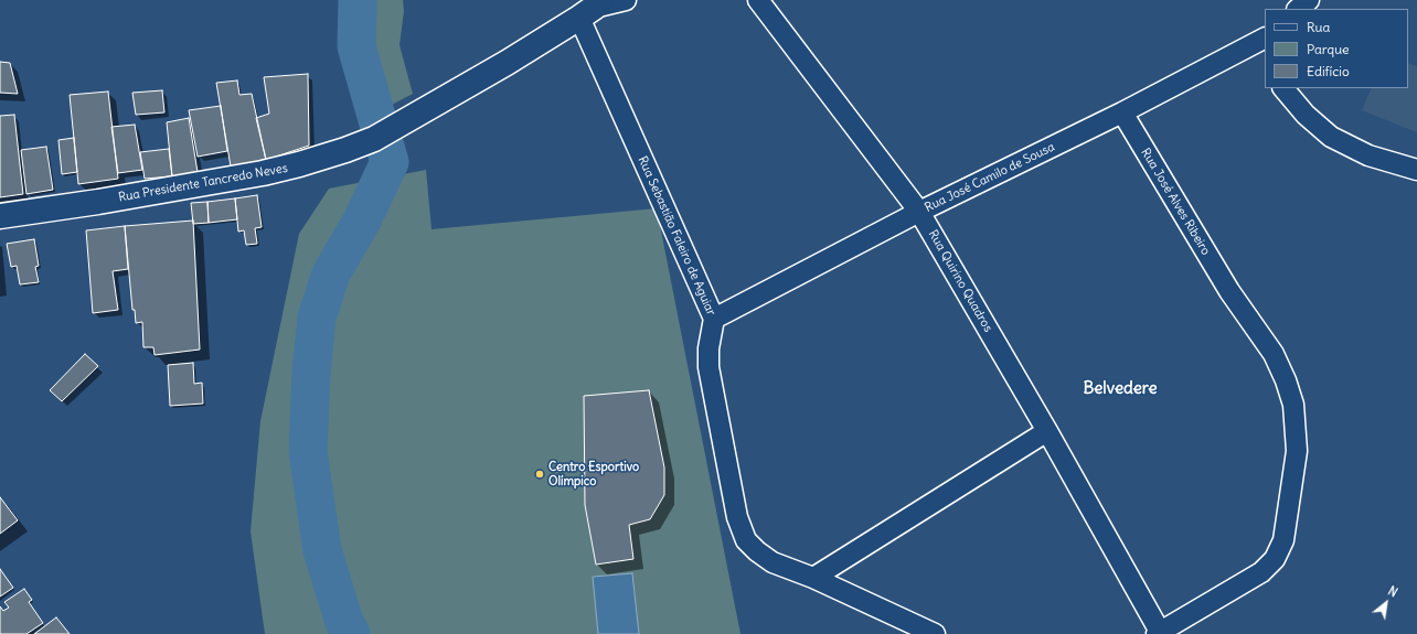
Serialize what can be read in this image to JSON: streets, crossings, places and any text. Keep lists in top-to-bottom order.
{
  "streets": {
    "main road": ["Rua Presidente Tancredo Neves"],
    "street": [
      "Rua José Camilo de Sousa",
      "Rua José Alves Ribeiro",
      "Rua Sebastião Faleiro de Aguiar",
      "Rua Quirino Quadros"
    ]
  },
  "crossings": [
    ["Rua José Camilo de Sousa", "Rua José Alves Ribeiro"],
    ["Rua José Camilo de Sousa", "Rua Sebastião Faleiro de Aguiar"],
    ["Rua José Camilo de Sousa", "Rua Quirino Quadros"],
    ["Rua Presidente Tancredo Neves", "Rua Sebastião Faleiro de Aguiar"],
    ["Rua José Alves Ribeiro", "Rua Quirino Quadros"]
  ],
  "districts": ["Belvedere"],
  "places": ["Centro Esportivo Olímpico"],
  "legend": ["Rua", "Parque", "Edifício"],
  "north": "top right"
}
